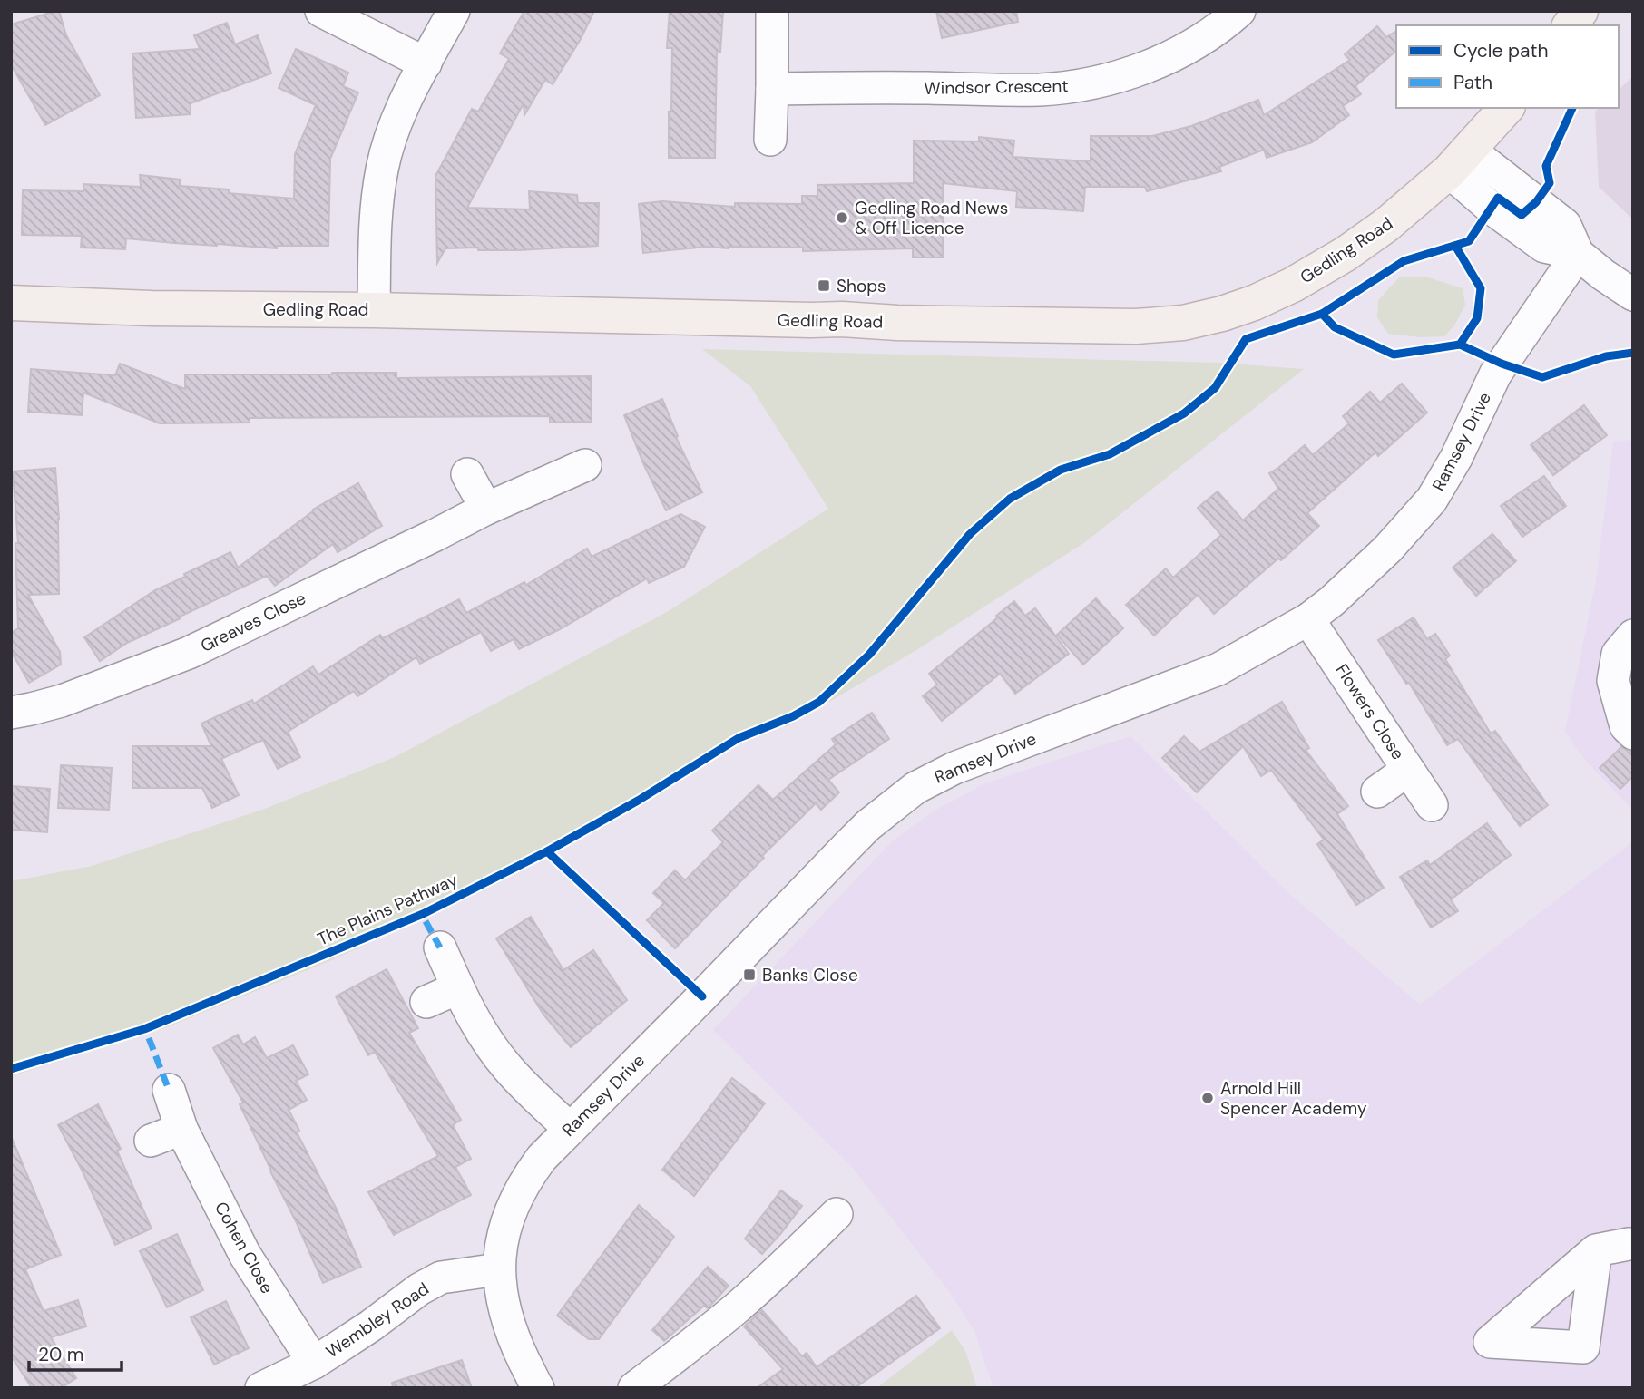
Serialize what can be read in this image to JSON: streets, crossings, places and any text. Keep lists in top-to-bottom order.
{
  "streets": {
    "main road": ["Gedling Road"],
    "street": [
      "Windsor Crescent",
      "Ramsey Drive",
      "Greaves Close",
      "Flowers Close",
      "Cohen Close",
      "Wembley Road"
    ],
    "cycle path": ["The Plains Pathway"]
  },
  "crossings": [
    ["Ramsey Drive", "Flowers Close"],
    ["Ramsey Drive", "Wembley Road"],
    ["Cohen Close", "Wembley Road"]
  ],
  "places": {
    "other": ["Gedling Road News & Off Licence", "Arnold Hill Spencer Academy"],
    "transit": ["Shops", "Banks Close"]
  },
  "legend": ["Cycle path", "Path"],
  "scale_bar": "20 m"
}
